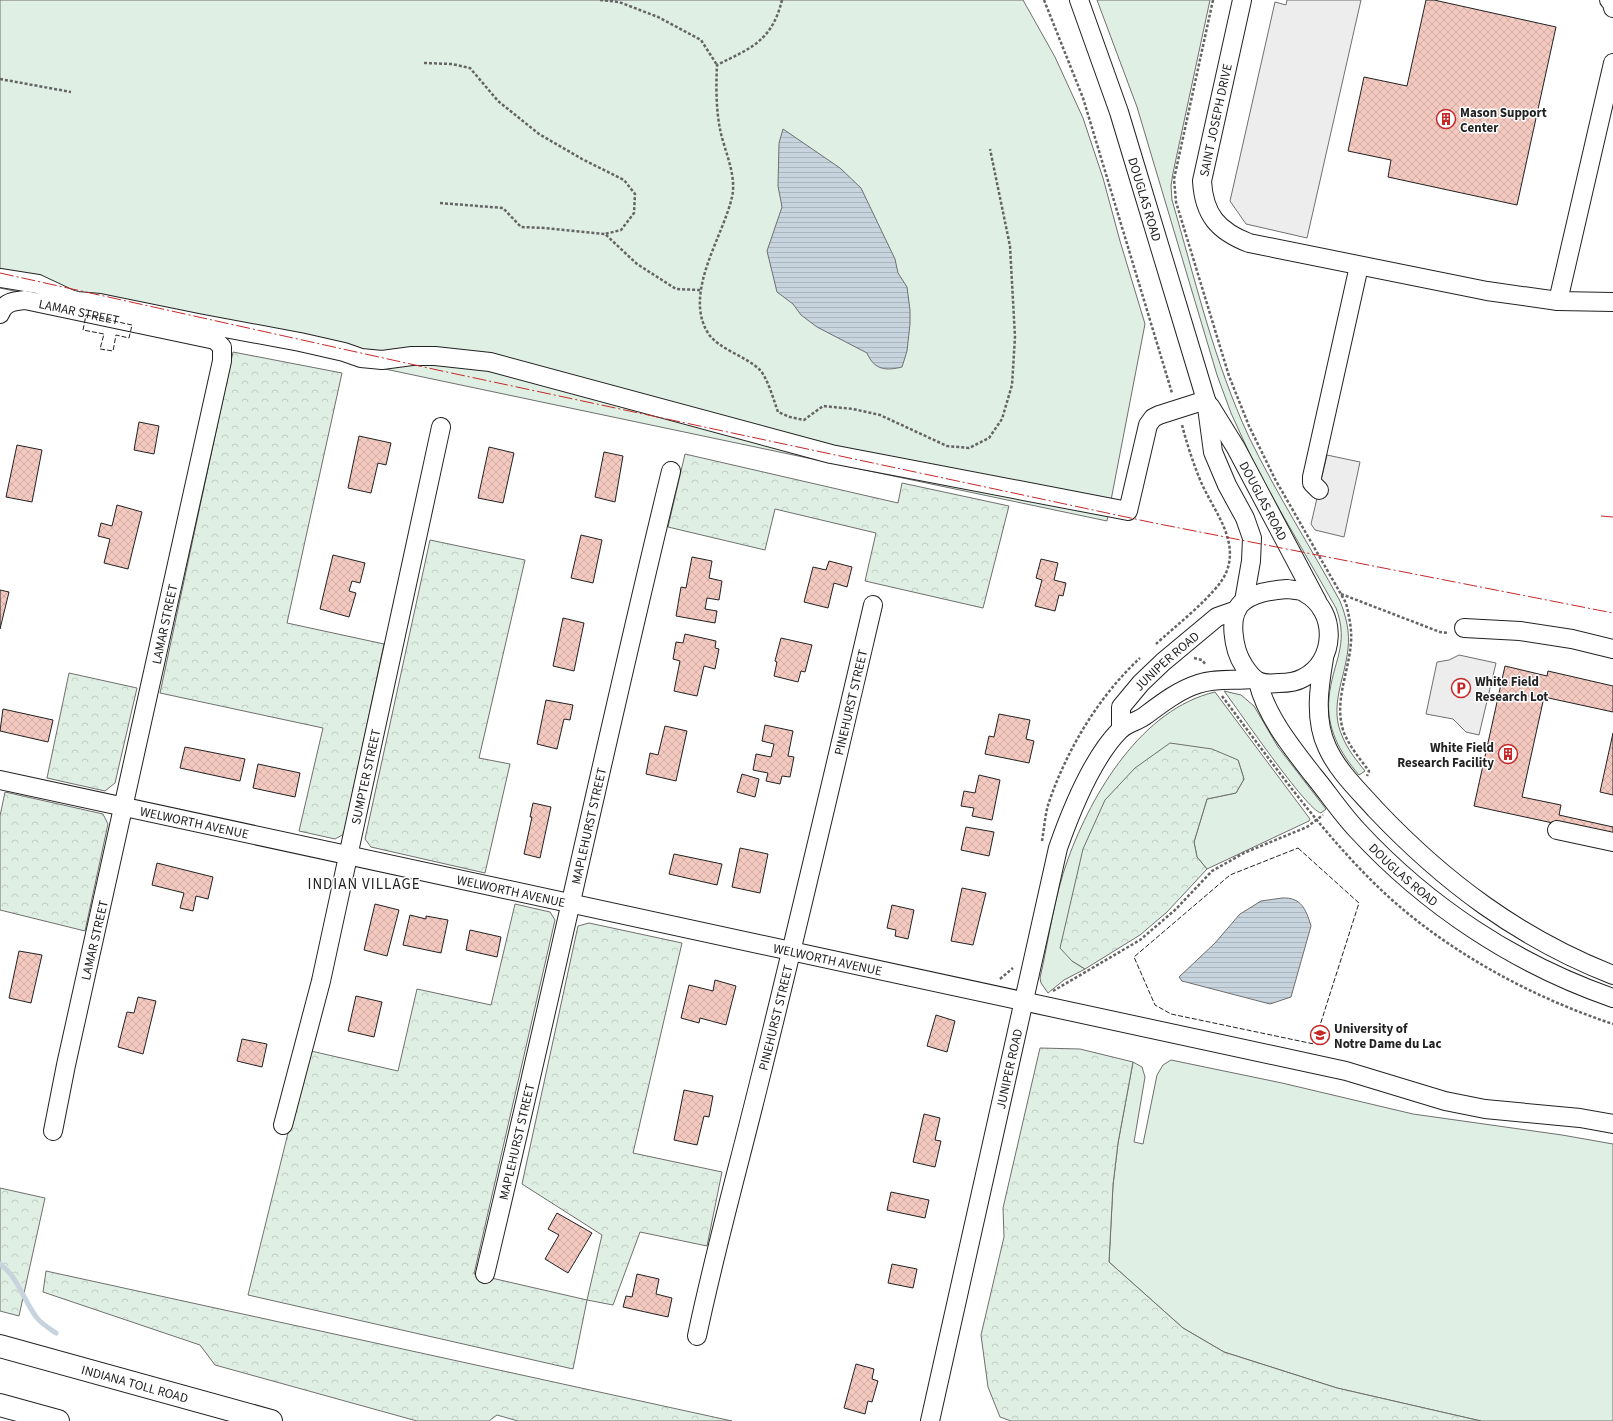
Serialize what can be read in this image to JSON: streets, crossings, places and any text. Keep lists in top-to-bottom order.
{
  "streets": {
    "highway": ["INDIANA TOLL ROAD"],
    "street": [
      "SAINT JOSEPH DRIVE",
      "DOUGLAS ROAD",
      "LAMAR STREET",
      "JUNIPER ROAD",
      "PINEHURST STREET",
      "SUMPTER STREET",
      "WELWORTH AVENUE",
      "MAPLEHURST STREET"
    ]
  },
  "crossings": [
    ["DOUGLAS ROAD", "JUNIPER ROAD"],
    ["LAMAR STREET", "WELWORTH AVENUE"],
    ["JUNIPER ROAD", "WELWORTH AVENUE"],
    ["PINEHURST STREET", "WELWORTH AVENUE"],
    ["SUMPTER STREET", "WELWORTH AVENUE"],
    ["WELWORTH AVENUE", "MAPLEHURST STREET"]
  ],
  "districts": ["INDIAN VILLAGE"],
  "places": {
    "building": ["Mason Support Center", "White Field Research Facility"],
    "parking": ["White Field Research Lot"],
    "school or university": ["University of Notre Dame du Lac"]
  }
}
